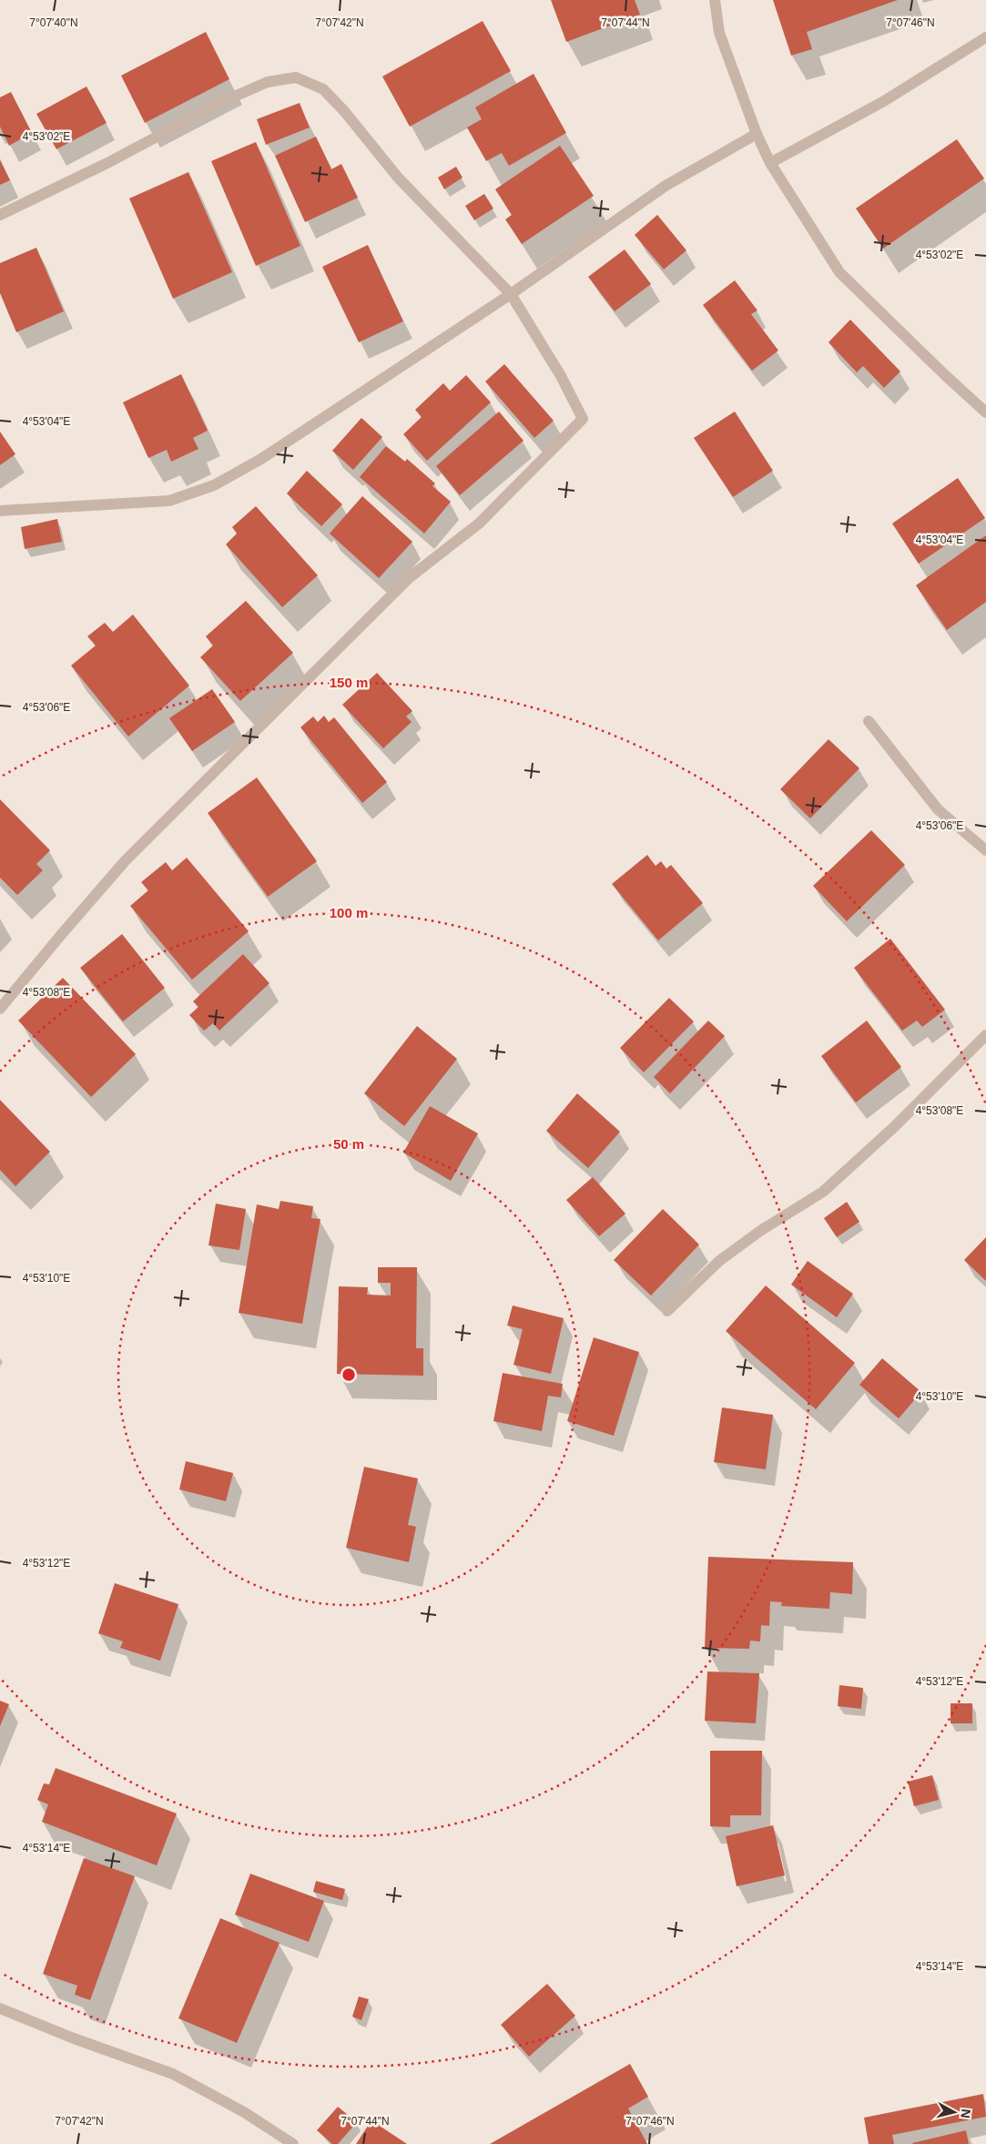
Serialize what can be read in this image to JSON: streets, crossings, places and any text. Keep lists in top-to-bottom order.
{
  "north": "right",
  "coordinates": [
    "7°07'40\"N",
    "7°07'42\"N",
    "7°07'44\"N",
    "7°07'46\"N",
    "4°53'02\"E",
    "4°53'04\"E",
    "4°53'06\"E",
    "4°53'08\"E",
    "4°53'10\"E",
    "4°53'12\"E",
    "4°53'14\"E"
  ],
  "rings": ["150 m", "100 m", "50 m"]
}
